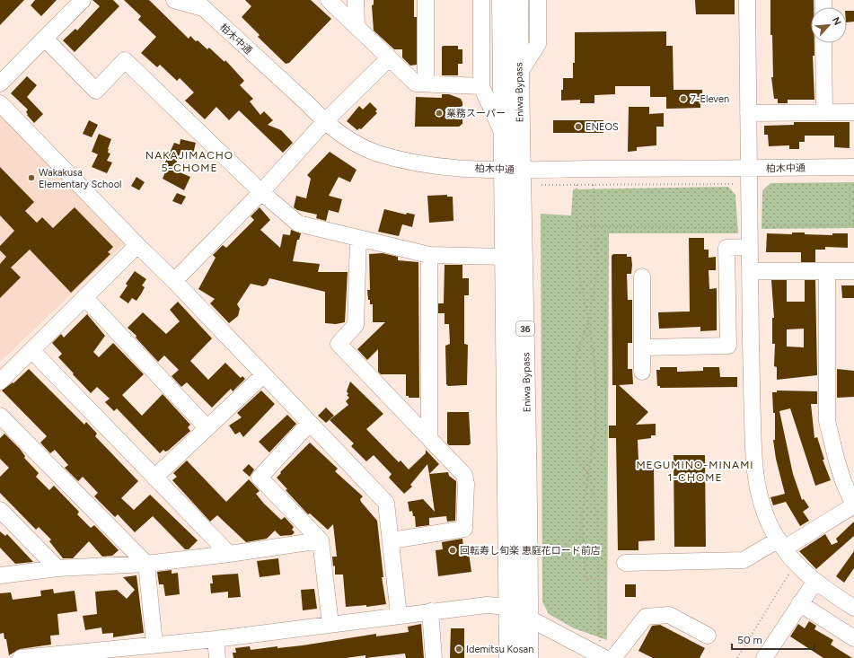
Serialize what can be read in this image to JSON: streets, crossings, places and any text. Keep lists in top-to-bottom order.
{
  "streets": {
    "highway": ["Eniwa Bypass", "36"],
    "street": ["柏木中通"]
  },
  "crossings": [
    ["柏木中通", "Eniwa Bypass"]
  ],
  "districts": ["NAKAJIMACHO 5-CHOME", "MEGUMINO-MINAMI 1-CHOME"],
  "places": [
    "7-Eleven",
    "業務スーパー",
    "ENEOS",
    "Wakakusa Elementary School",
    "回転寿し旬楽 恵庭花ロード前店",
    "Idemitsu Kosan"
  ],
  "scale_bar": "50 m",
  "north": "top right"
}
